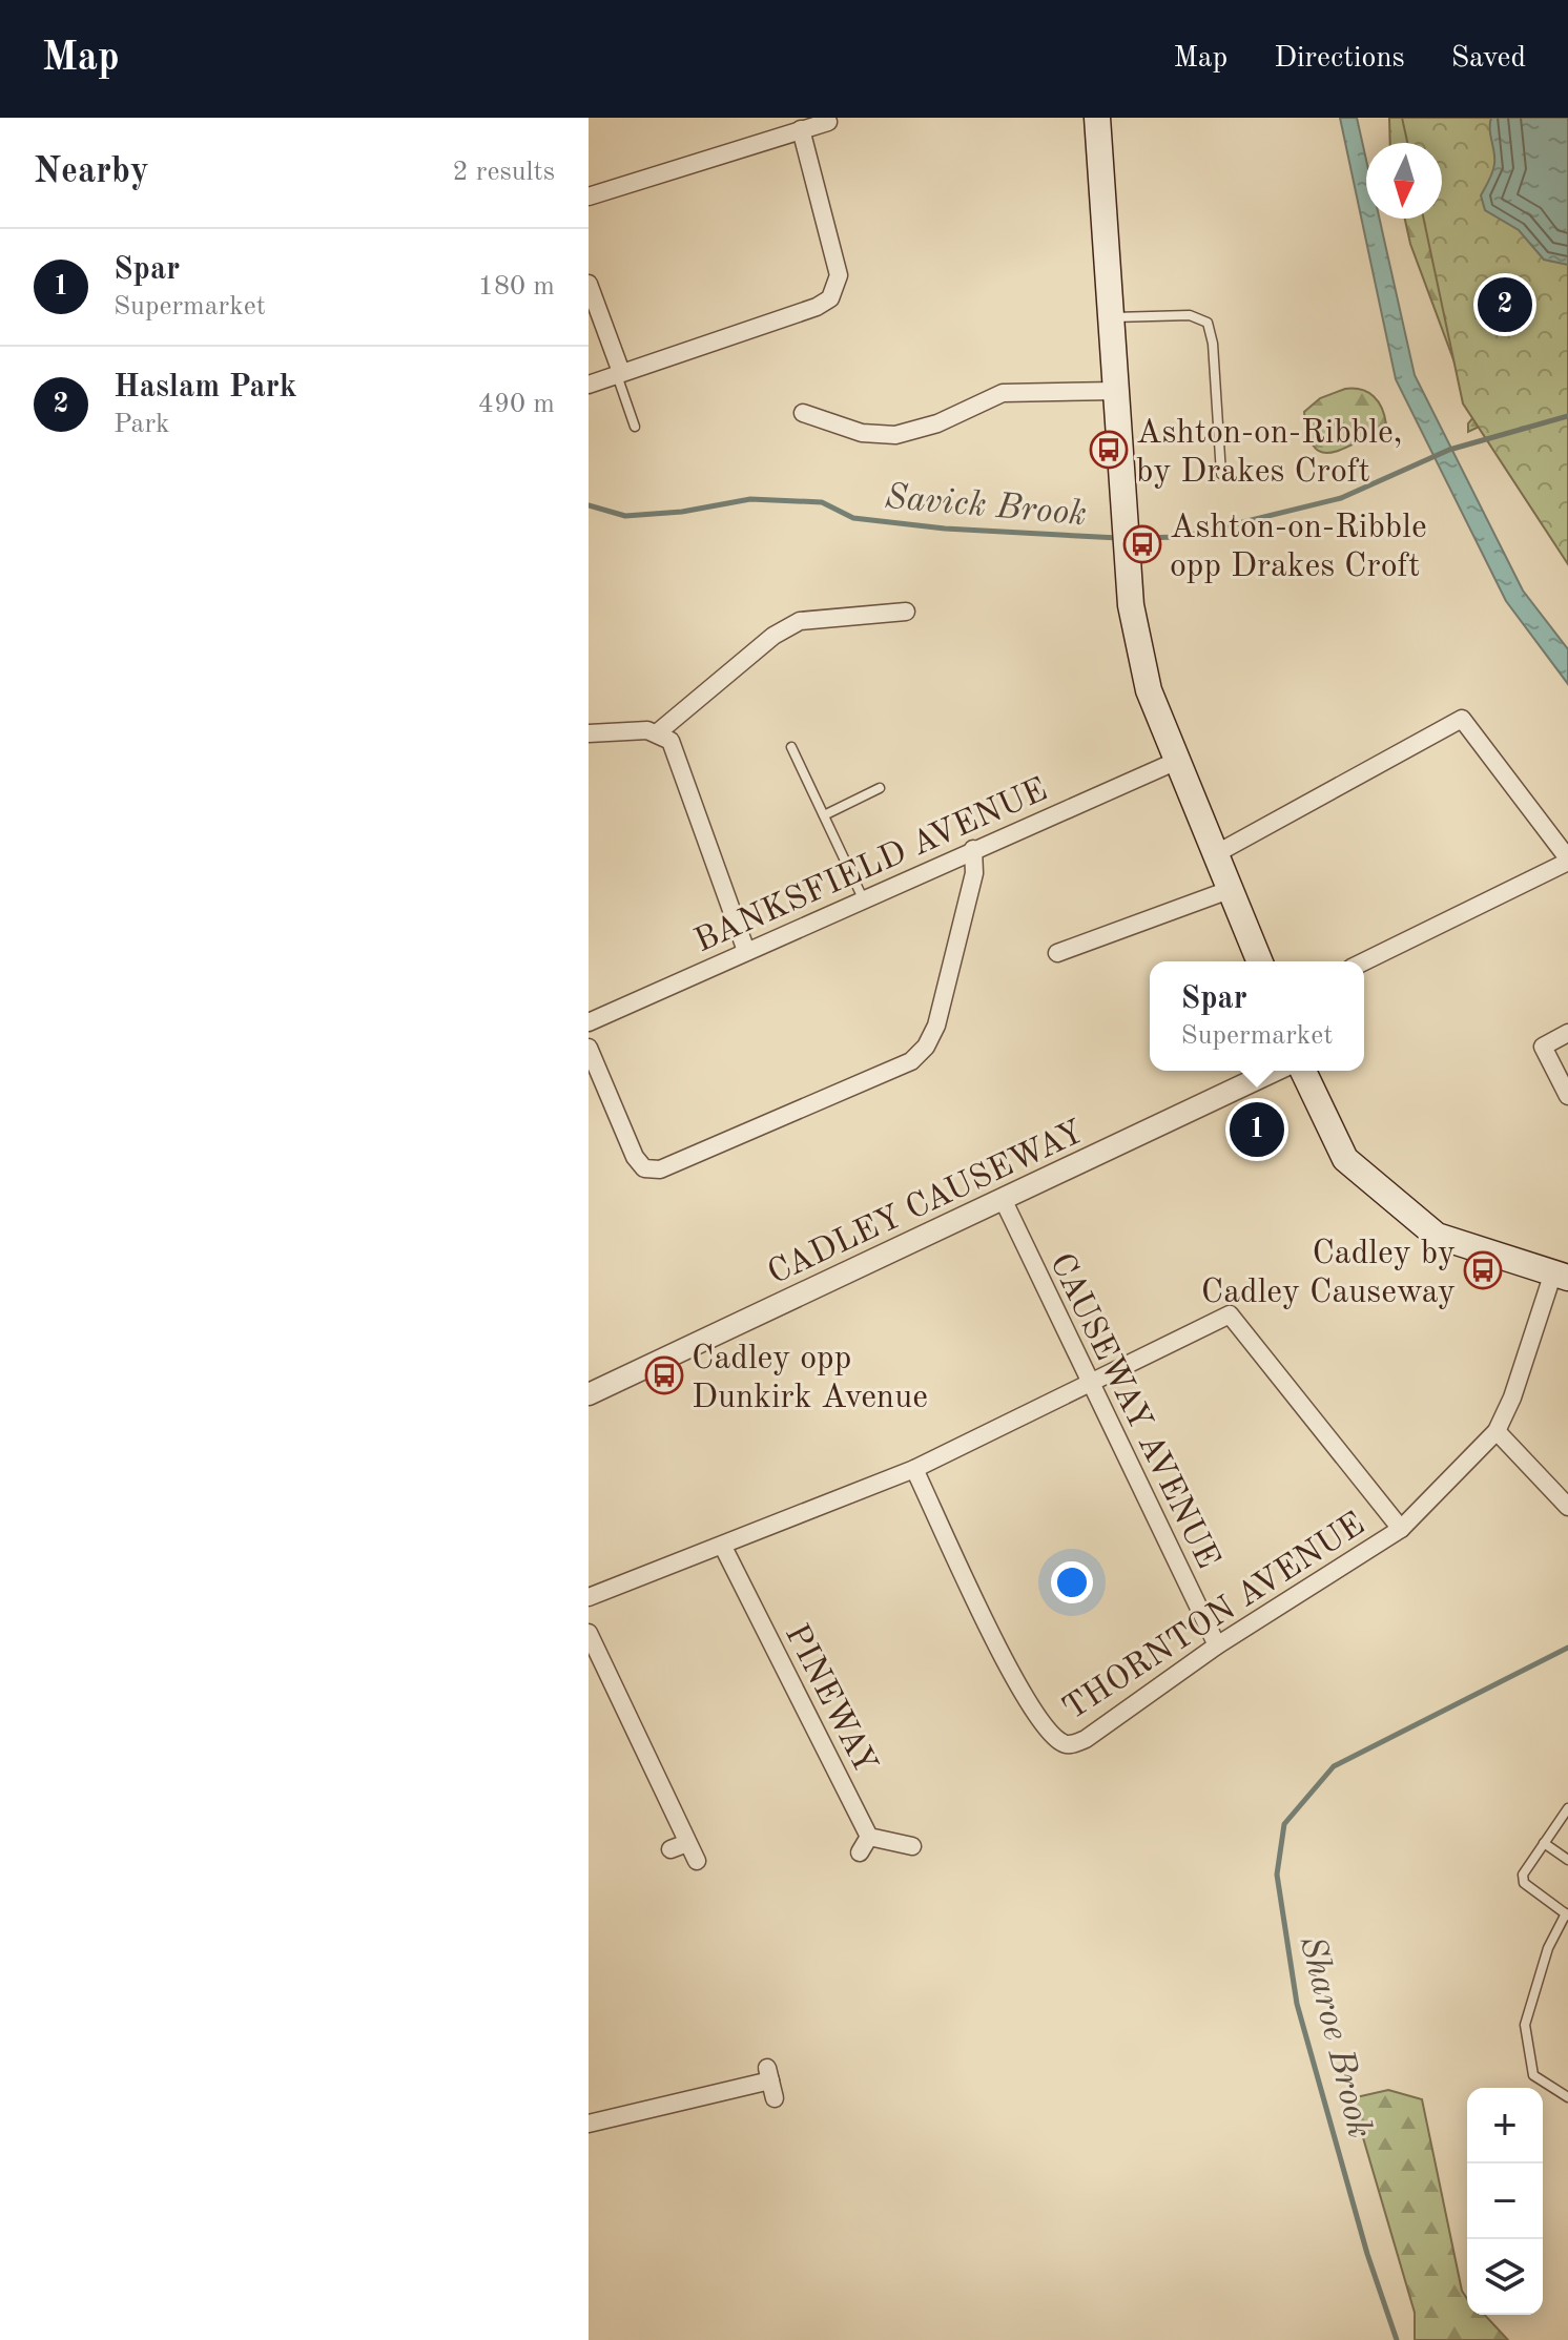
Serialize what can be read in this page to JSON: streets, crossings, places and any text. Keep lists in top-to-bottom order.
{
  "streets": {
    "street": [
      "BANKSFIELD AVENUE",
      "CADLEY CAUSEWAY",
      "CAUSEWAY AVENUE",
      "THORNTON AVENUE",
      "PINEWAY"
    ]
  },
  "crossings": [
    ["CADLEY CAUSEWAY", "CAUSEWAY AVENUE"],
    ["CAUSEWAY AVENUE", "THORNTON AVENUE"]
  ],
  "water": ["Savick Brook", "Sharoe Brook"],
  "places": {
    "bus stop": [
      "Ashton-on-Ribble, by Drakes Croft",
      "Ashton-on-Ribble opp Drakes Croft",
      "Cadley by Cadley Causeway",
      "Cadley opp Dunkirk Avenue"
    ]
  },
  "north": "bottom",
  "page": {
    "header": "Map",
    "nav": ["Map", "Directions", "Saved"],
    "heading": ["Nearby", "2 results"],
    "list": [
      {
        "mark": "1",
        "name": "Spar",
        "note": "Supermarket",
        "value": "180 m"
      },
      {
        "mark": "2",
        "name": "Haslam Park",
        "note": "Park",
        "value": "490 m"
      }
    ],
    "pins": ["2", "1"],
    "popup": ["Spar", "Supermarket"],
    "map_buttons": ["+", "−"]
  }
}
